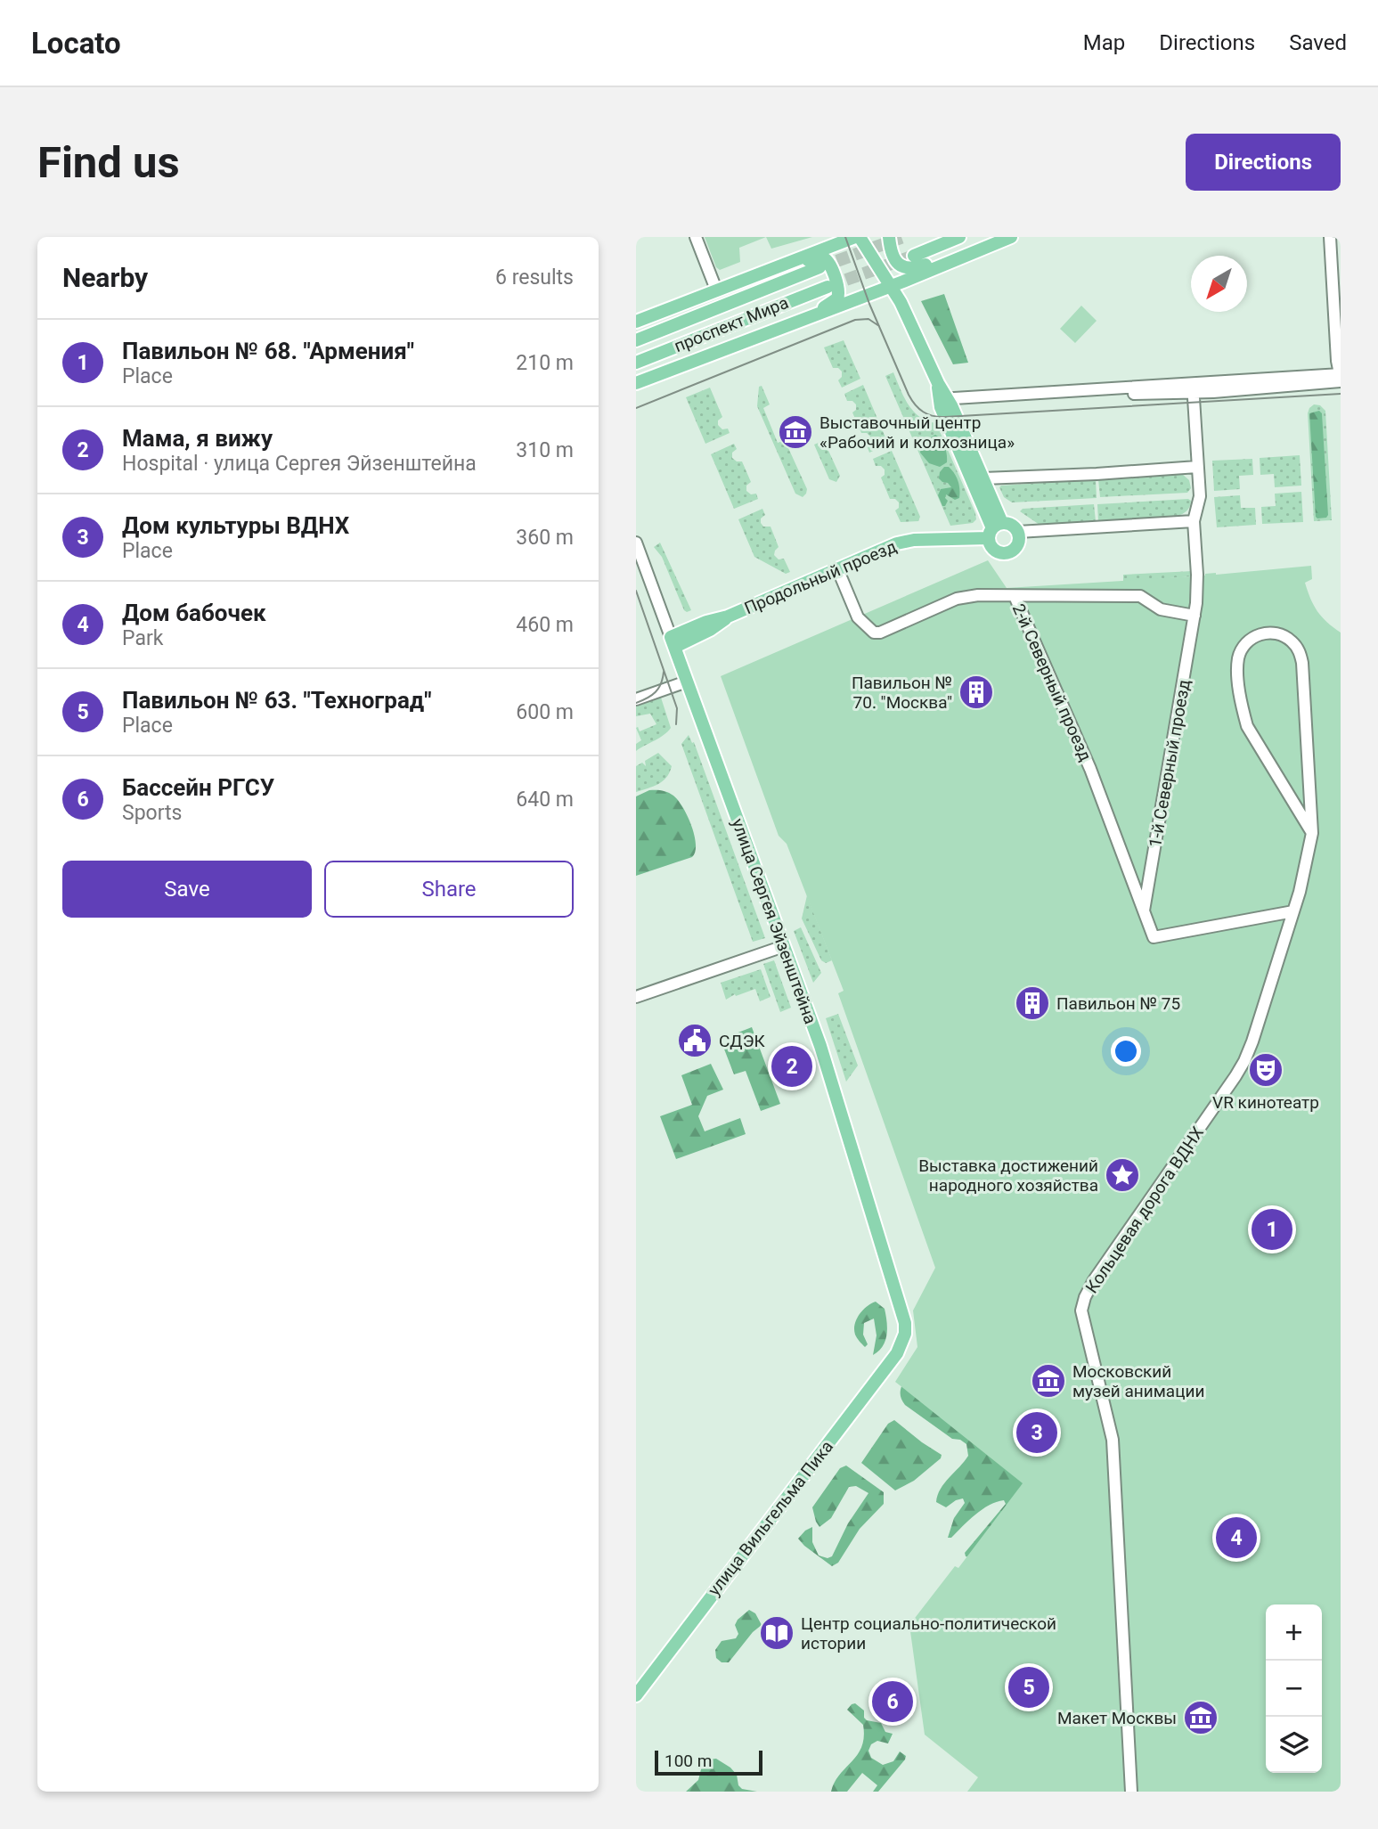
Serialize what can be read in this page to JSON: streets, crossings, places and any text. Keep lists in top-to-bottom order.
{
  "streets": {
    "main road": [
      "проспект Мира",
      "Продольный проезд",
      "улица Сергея Эйзенштейна",
      "улица Вильгельма Пика"
    ],
    "street": ["2-й Северный проезд", "1-й Северный проезд", "Кольцевая дорога ВДНХ"]
  },
  "crossings": [
    ["Продольный проезд", "улица Сергея Эйзенштейна"],
    ["2-й Северный проезд", "1-й Северный проезд"],
    ["2-й Северный проезд", "Кольцевая дорога ВДНХ"],
    ["улица Сергея Эйзенштейна", "улица Вильгельма Пика"]
  ],
  "places": {
    "museum": ["Выставочный центр «Рабочий и колхозница»", "Московский музей анимации", "Макет Москвы"],
    "building": ["Павильон № 70. \"Москва\"", "Павильон № 75"],
    "public building": ["СДЭК"],
    "theatre": ["VR кинотеатр"],
    "place": ["Выставка достижений народного хозяйства"],
    "library": ["Центр социально-политической истории"]
  },
  "scale_bar": "100 m",
  "north": "bottom left",
  "page": {
    "header": "Locato",
    "nav": ["Map", "Directions", "Saved"],
    "buttons": [
      "Directions",
      ["Save", "Share"]
    ],
    "title": "Find us",
    "heading": ["Nearby", "6 results"],
    "list": [
      {
        "mark": "1",
        "name": "Павильон № 68. \"Армения\"",
        "note": "Place",
        "value": "210 m"
      },
      {
        "mark": "2",
        "name": "Мама, я вижу",
        "note": "Hospital · улица Сергея Эйзенштейна",
        "value": "310 m"
      },
      {
        "mark": "3",
        "name": "Дом культуры ВДНХ",
        "note": "Place",
        "value": "360 m"
      },
      {
        "mark": "4",
        "name": "Дом бабочек",
        "note": "Park",
        "value": "460 m"
      },
      {
        "mark": "5",
        "name": "Павильон № 63. \"Техноград\"",
        "note": "Place",
        "value": "600 m"
      },
      {
        "mark": "6",
        "name": "Бассейн РГСУ",
        "note": "Sports",
        "value": "640 m"
      }
    ],
    "pins": [
      "2",
      "1",
      "3",
      "4",
      "5",
      "6"
    ],
    "map_buttons": ["+", "−"],
    "scale": "100 m"
  }
}
